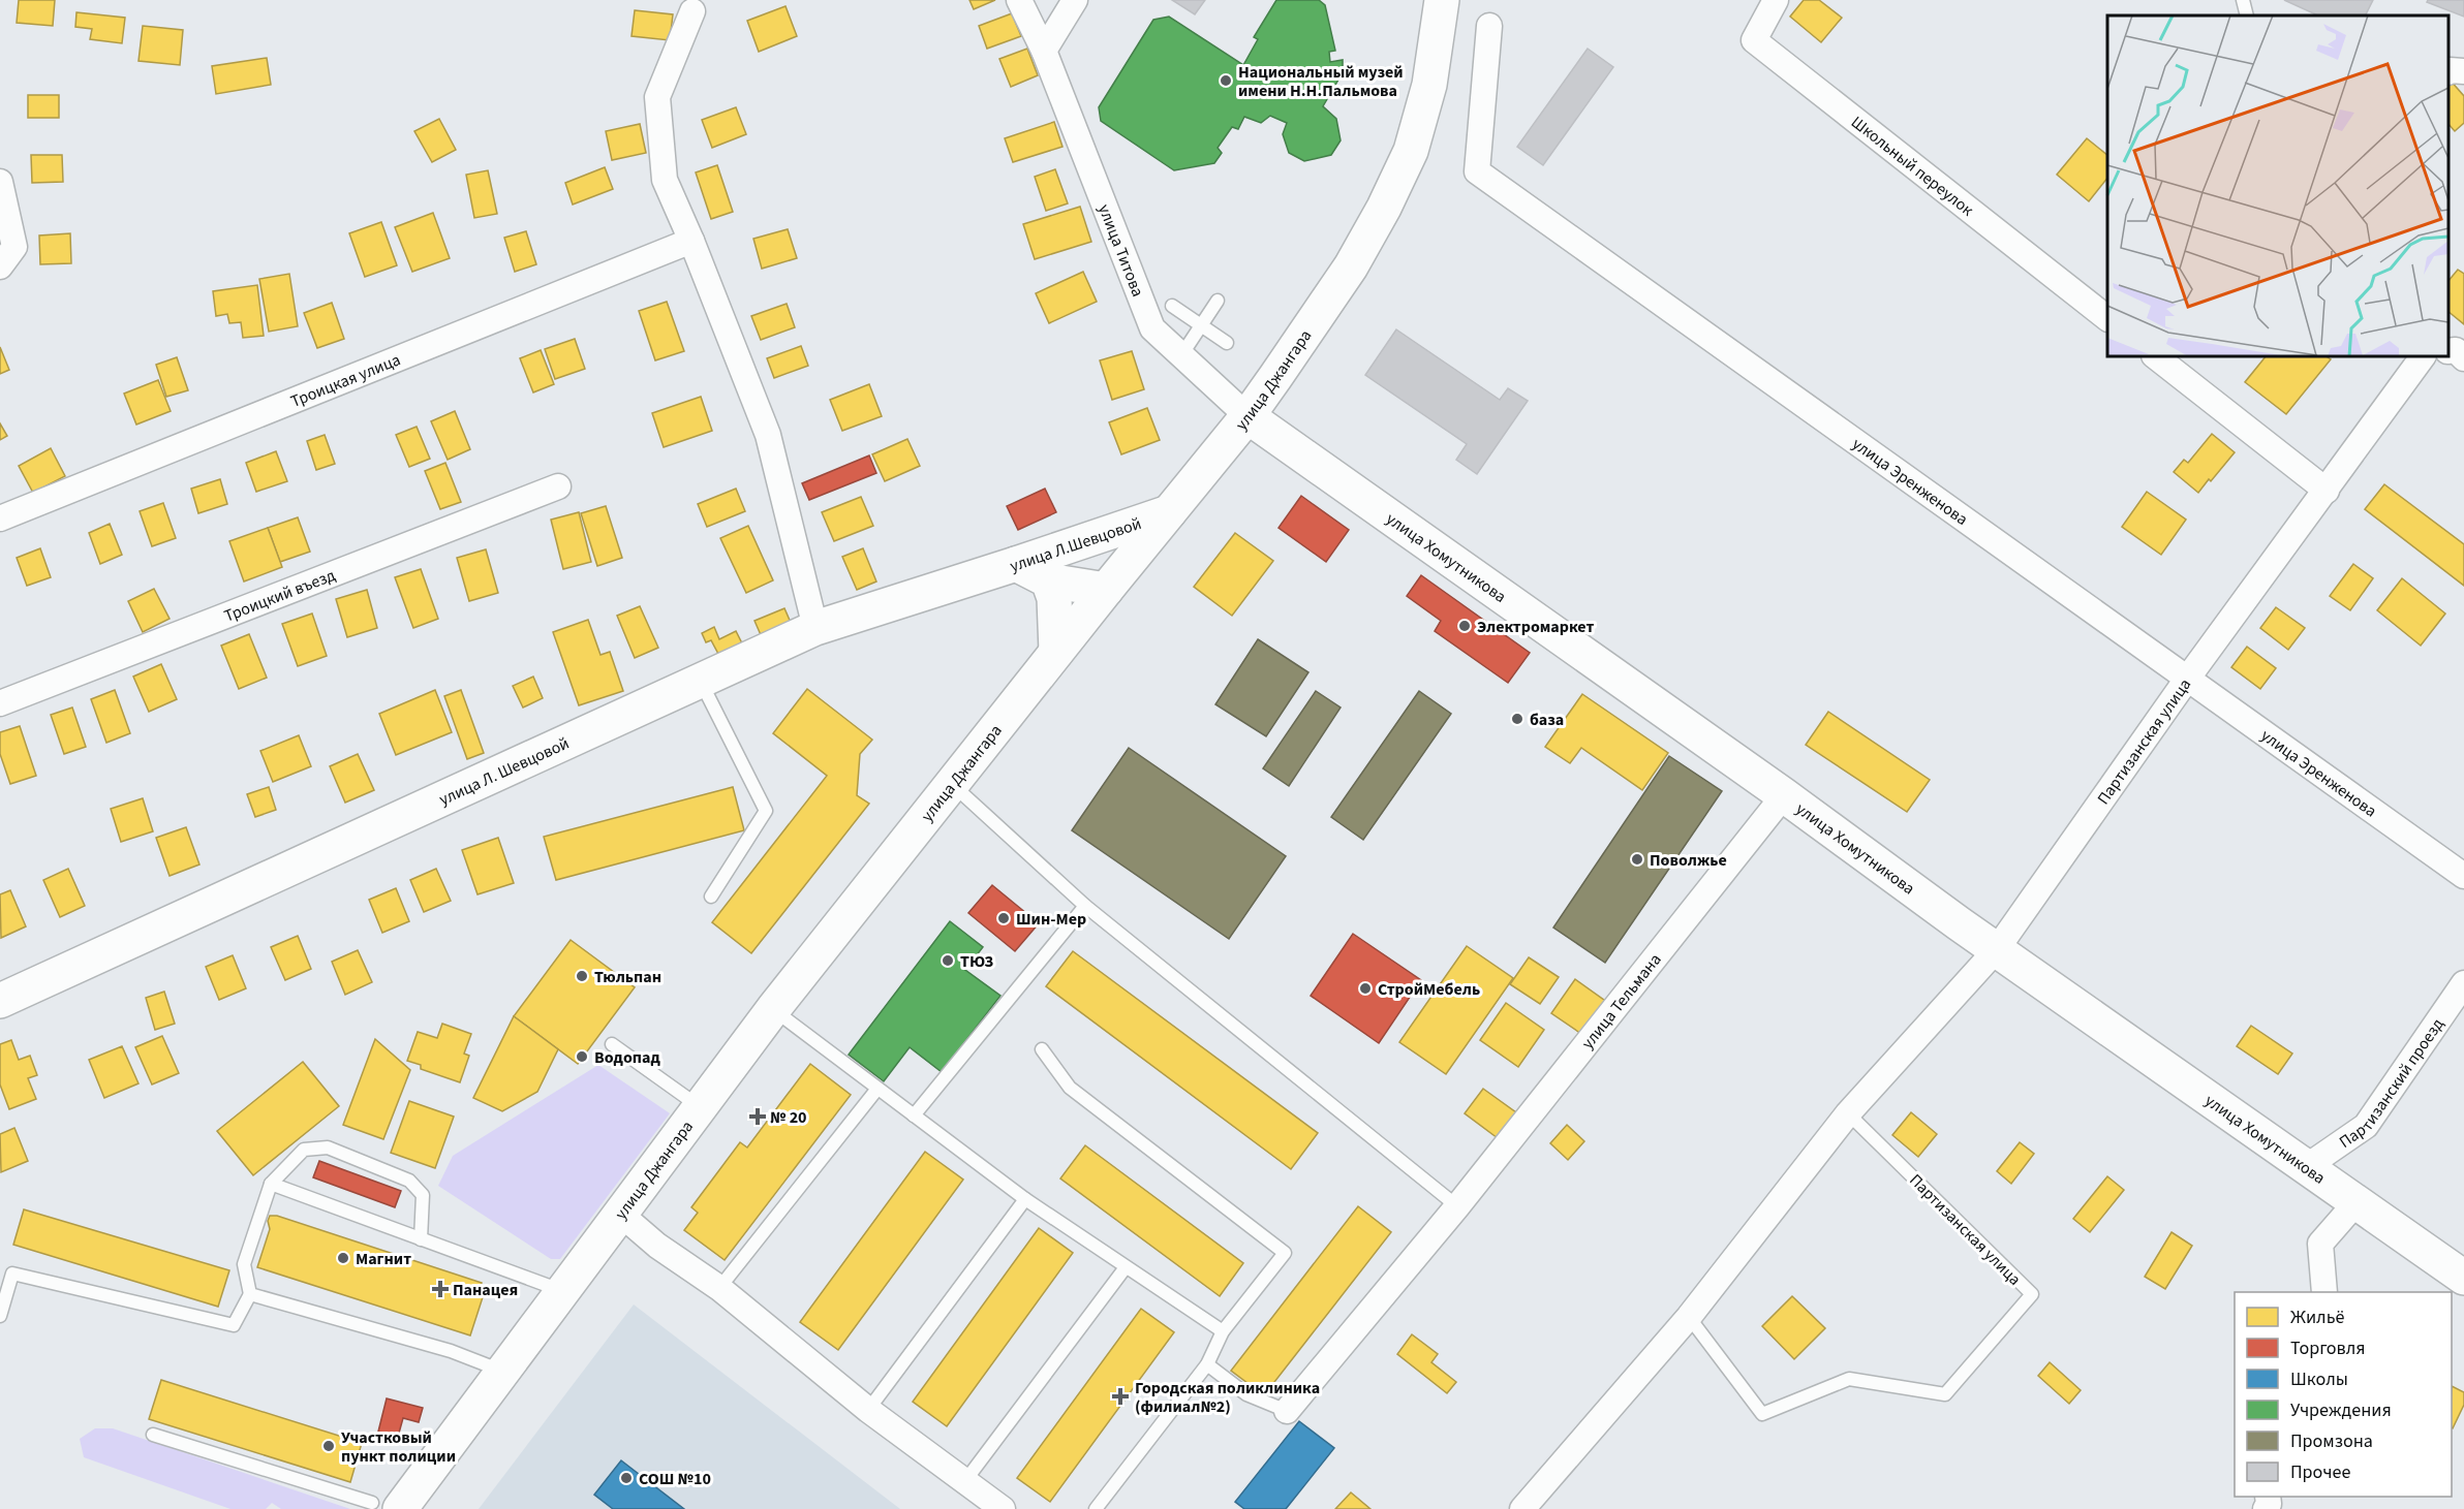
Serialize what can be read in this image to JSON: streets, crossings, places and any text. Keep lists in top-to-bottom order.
{
  "streets": {
    "street": [
      "Школьный переулок",
      "улица Титова",
      "улица Джангара",
      "Троицкая улица",
      "улица Эренженова",
      "улица Л.Шевцовой",
      "улица Хомутникова",
      "Троицкий въезд",
      "Партизанская улица",
      "улица Л. Шевцовой",
      "улица Тельмана",
      "Партизанский проезд"
    ]
  },
  "crossings": [
    ["улица Титова", "улица Джангара"],
    ["улица Титова", "улица Хомутникова"],
    ["улица Джангара", "улица Л.Шевцовой"],
    ["улица Джангара", "улица Хомутникова"],
    ["улица Эренженова", "Партизанская улица"],
    ["улица Л.Шевцовой", "улица Л. Шевцовой"],
    ["улица Хомутникова", "Партизанская улица"],
    ["улица Хомутникова", "улица Тельмана"],
    ["улица Хомутникова", "Партизанский проезд"]
  ],
  "places": {
    "other": [
      "Национальный музей имени Н.Н.Пальмова",
      "Электромаркет",
      "база",
      "Поволжье",
      "Шин-Мер",
      "ТЮЗ",
      "Тюльпан",
      "СтройМебель",
      "Водопад",
      "Магнит",
      "Участковый пункт полиции",
      "СОШ №10"
    ],
    "health": ["№ 20", "Панацея", "Городская поликлиника (филиал№2)"]
  },
  "legend": [
    "Жильё",
    "Торговля",
    "Школы",
    "Учреждения",
    "Промзона",
    "Прочее"
  ]
}
